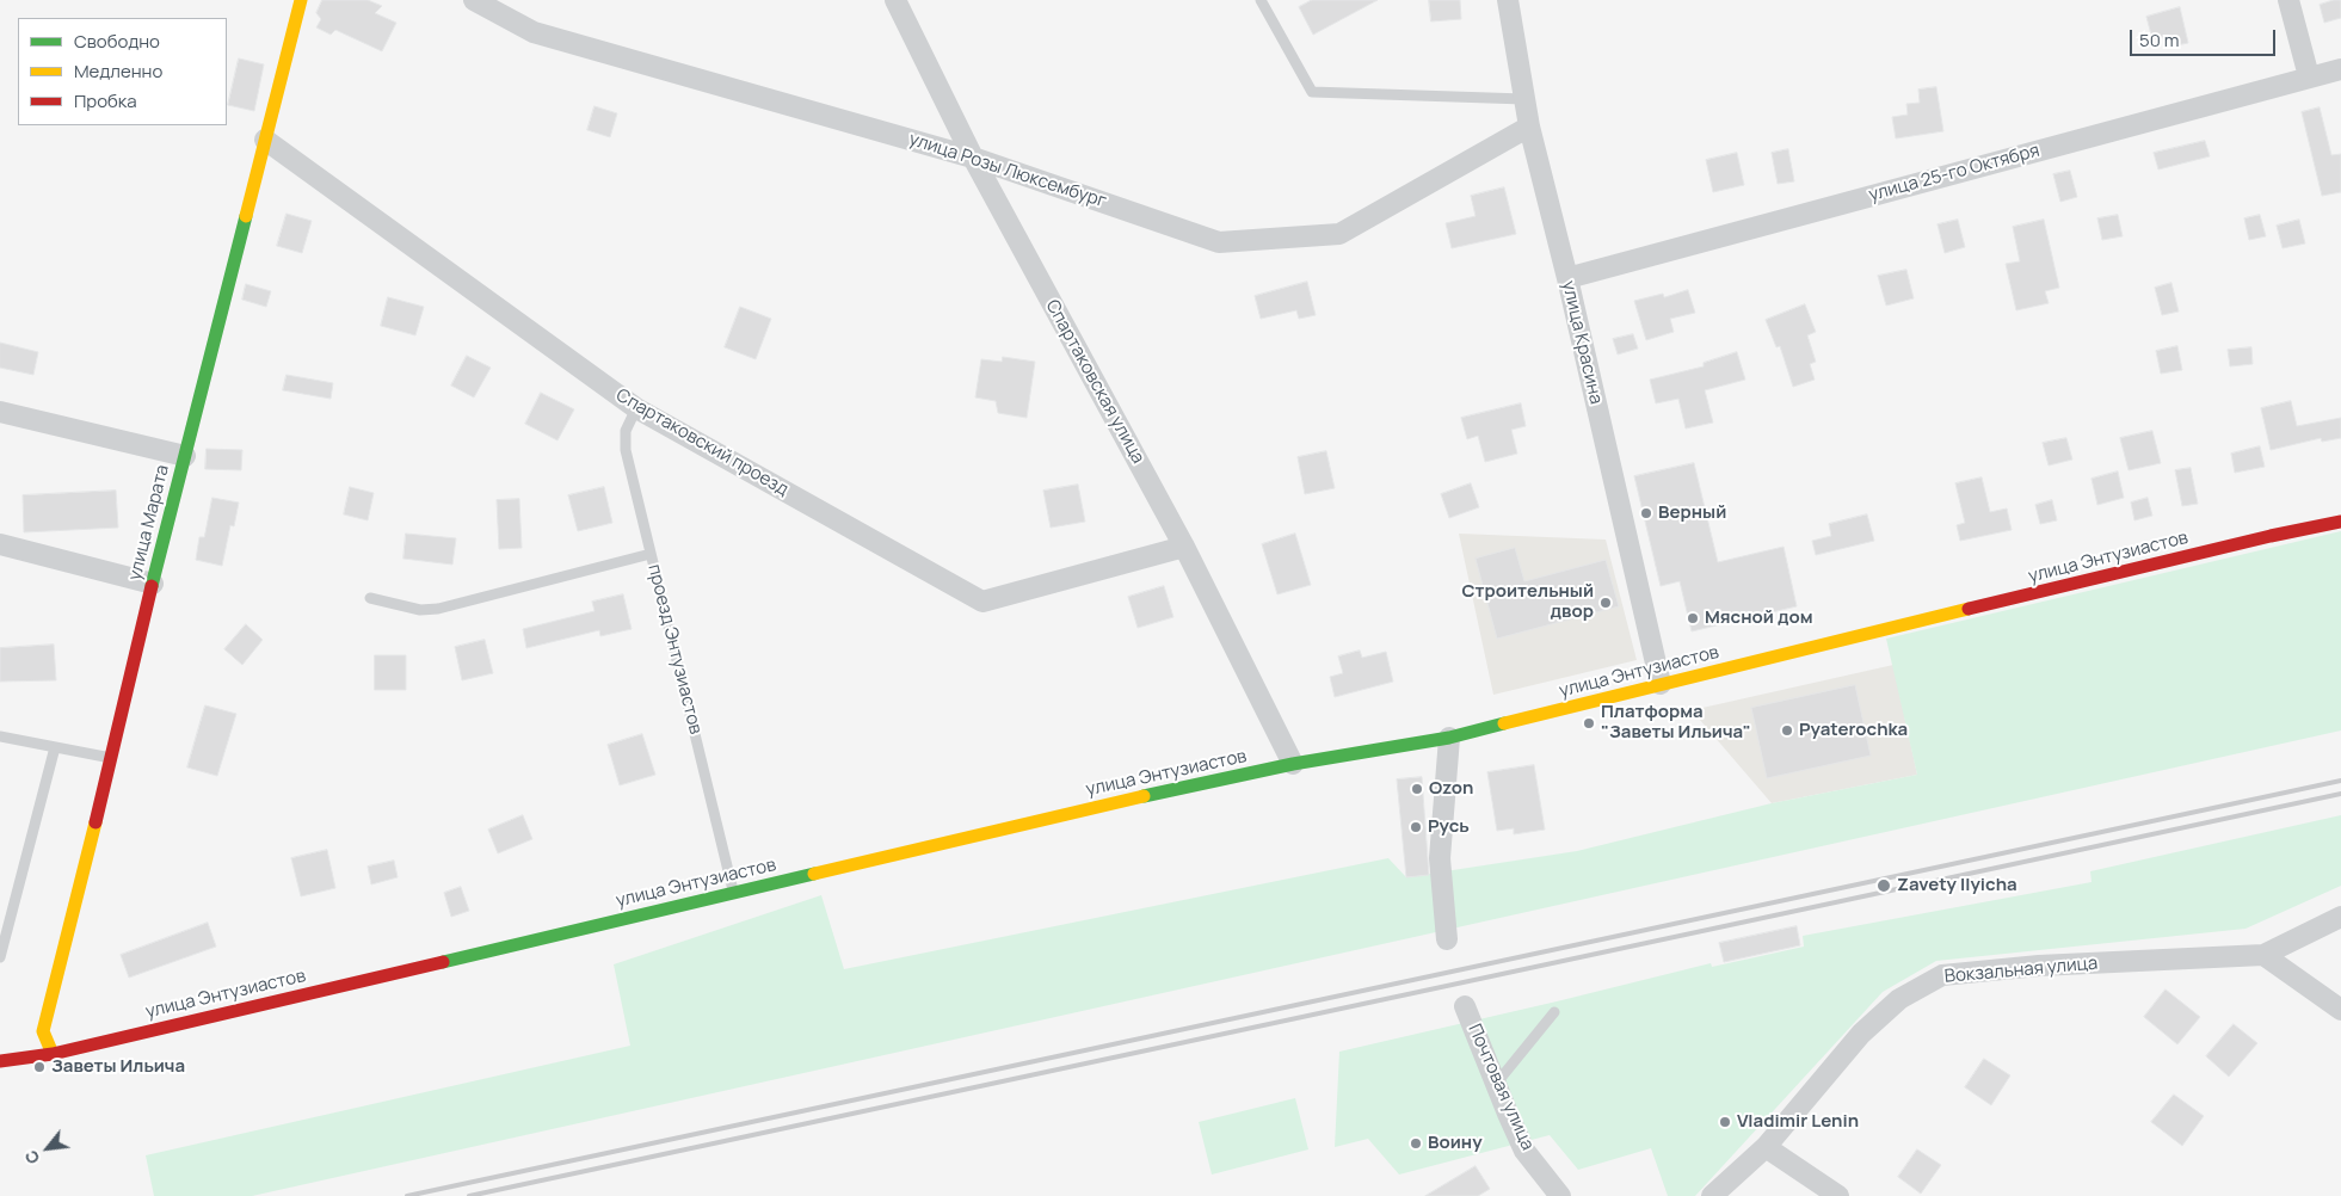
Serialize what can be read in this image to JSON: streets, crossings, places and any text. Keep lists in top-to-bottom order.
{
  "streets": {
    "street": [
      "улица Розы Люксембург",
      "улица 25-го Октября",
      "улица Красина",
      "Спартаковская улица",
      "Спартаковский проезд",
      "улица Марата",
      "улица Энтузиастов",
      "Вокзальная улица",
      "Почтовая улица"
    ],
    "lane": ["проезд Энтузиастов"]
  },
  "crossings": [
    ["улица Розы Люксембург", "улица Красина"],
    ["улица Розы Люксембург", "Спартаковская улица"],
    ["улица 25-го Октября", "улица Красина"],
    ["улица Красина", "улица Энтузиастов"],
    ["Спартаковская улица", "Спартаковский проезд"],
    ["Спартаковская улица", "улица Энтузиастов"],
    ["Спартаковский проезд", "улица Марата"],
    ["Спартаковский проезд", "проезд Энтузиастов"],
    ["улица Марата", "улица Энтузиастов"],
    ["улица Энтузиастов", "проезд Энтузиастов"]
  ],
  "places": [
    "Верный",
    "Строительный двор",
    "Мясной дом",
    "Платформа \"Заветы Ильича\"",
    "Pyaterochka",
    "Ozon",
    "Русь",
    "Zavety Ilyicha",
    "Заветы Ильича",
    "Vladimir Lenin",
    "Воину"
  ],
  "legend": ["Свободно", "Медленно", "Пробка"],
  "scale_bar": "50 m",
  "north": "bottom left"
}
